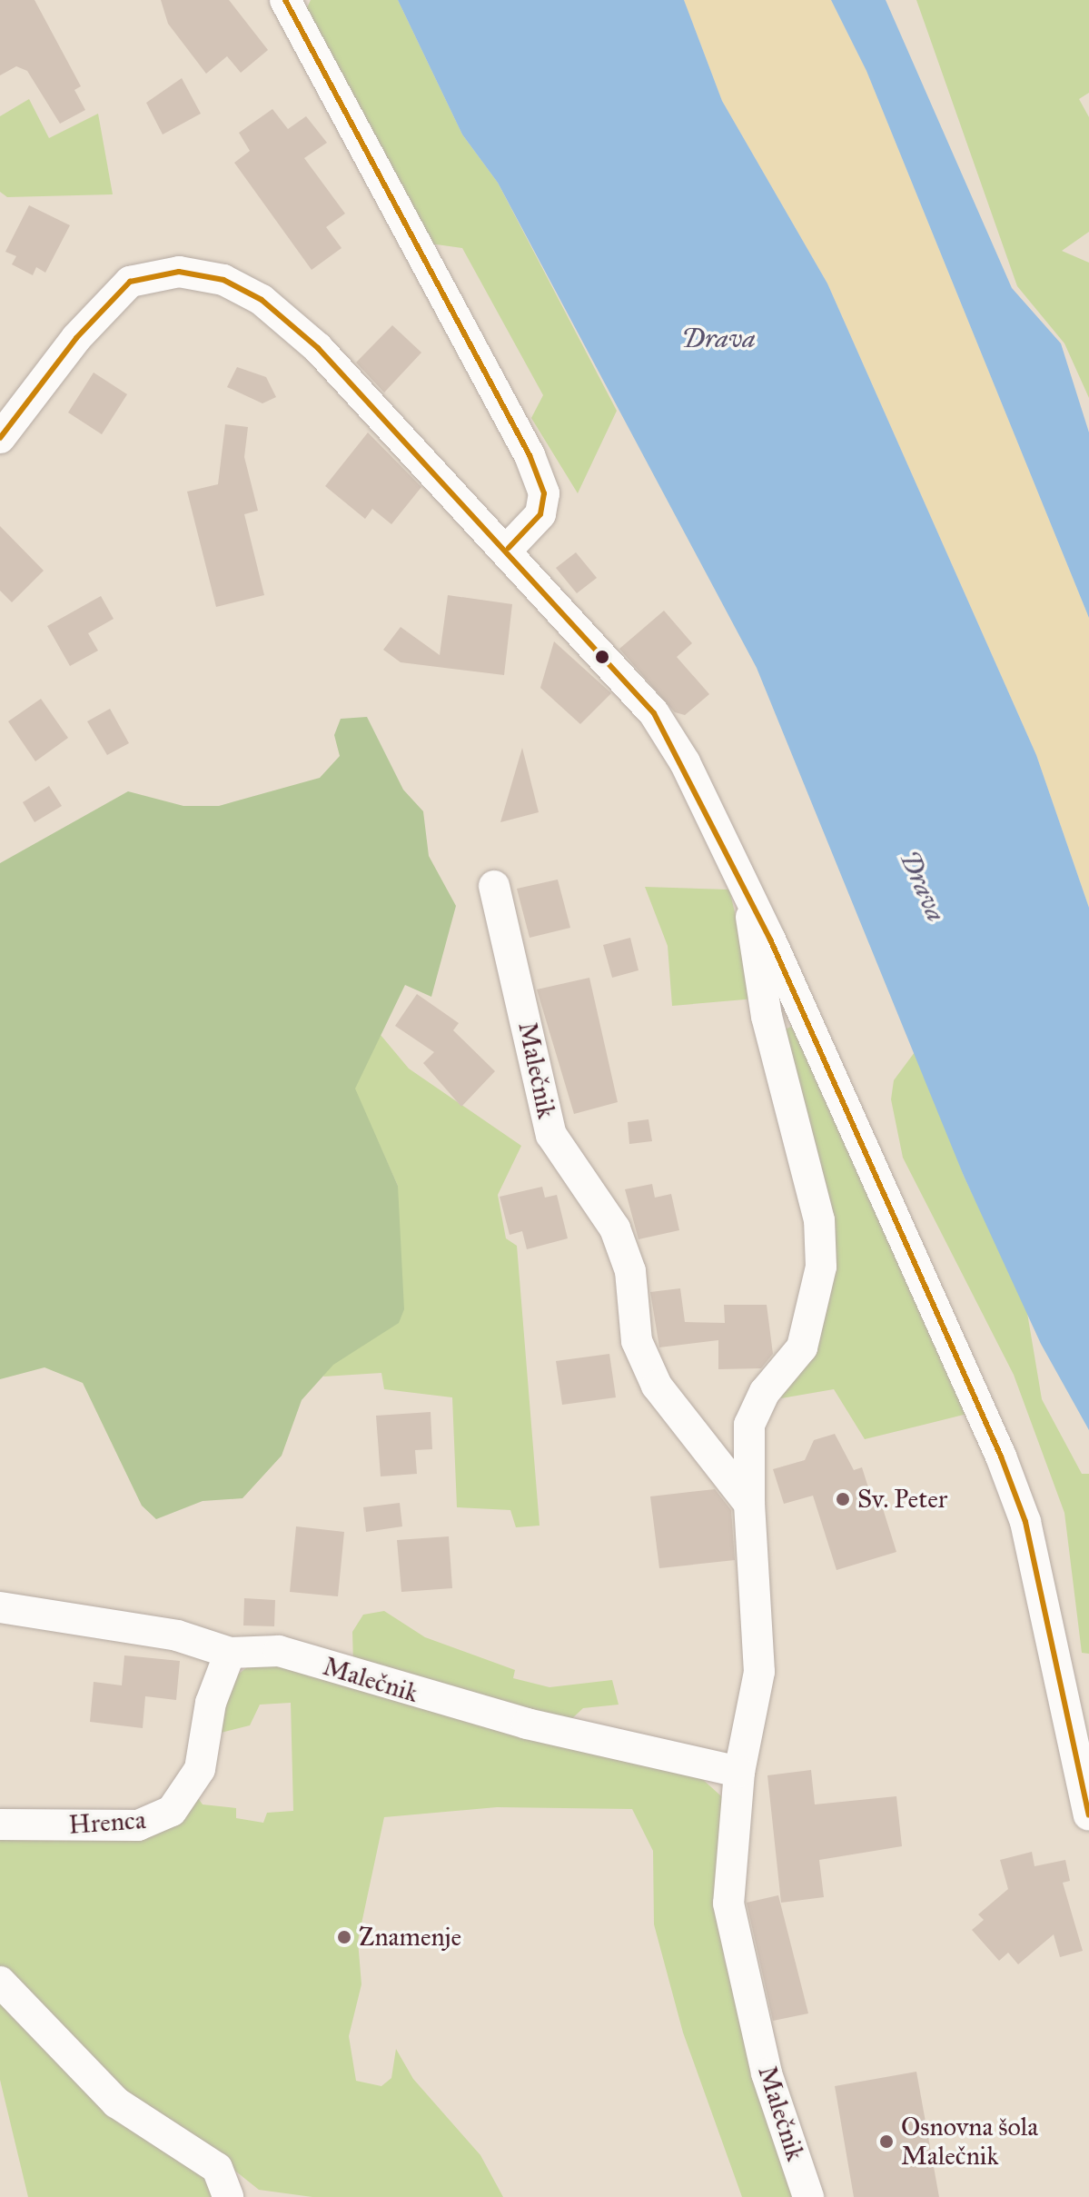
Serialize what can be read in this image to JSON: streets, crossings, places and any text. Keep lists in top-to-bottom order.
{
  "streets": {
    "street": ["Malečnik", "Hrenca"]
  },
  "crossings": [
    ["Malečnik", "Hrenca"]
  ],
  "water": ["Drava"],
  "places": ["Sv. Peter", "Znamenje", "Osnovna šola Malečnik"]
}
